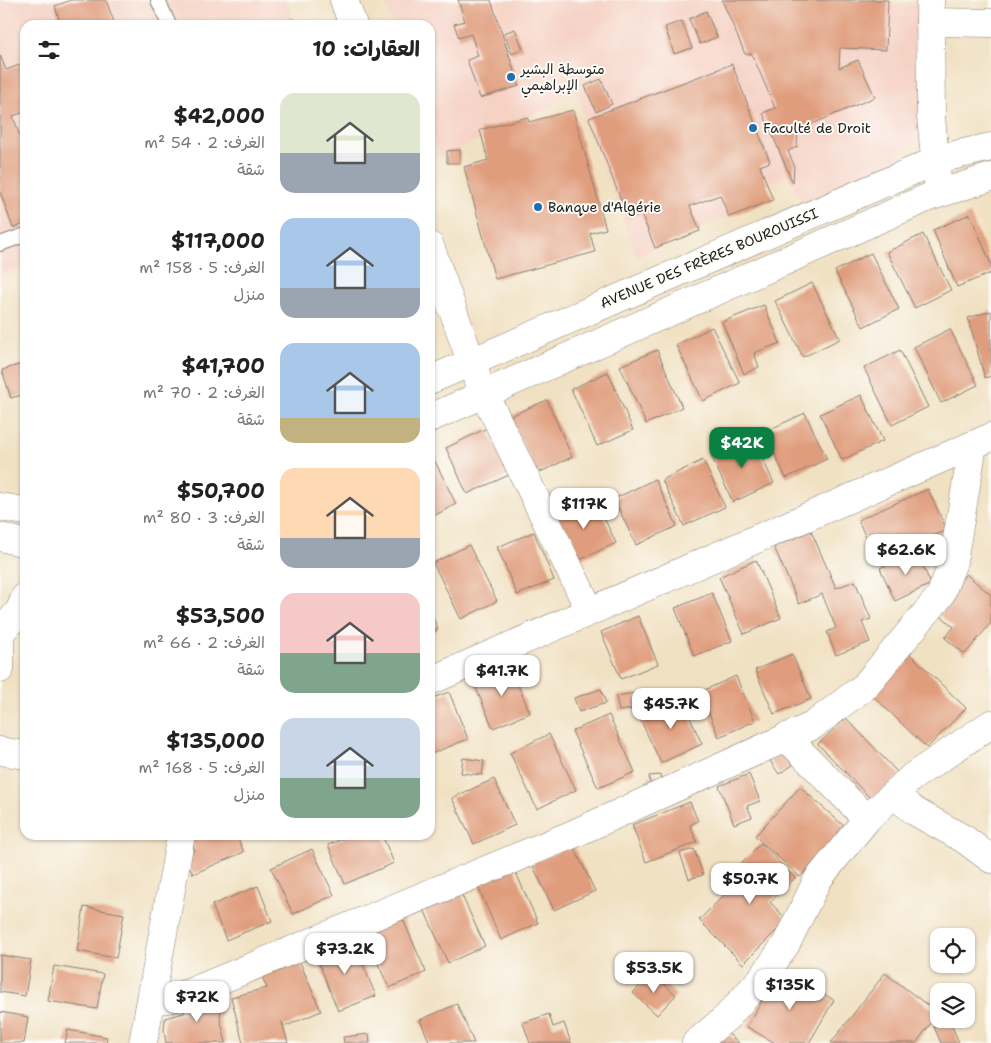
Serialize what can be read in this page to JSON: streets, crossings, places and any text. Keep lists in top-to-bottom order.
{
  "streets": {
    "street": ["AVENUE DES FRÈRES BOUROUISSI"]
  },
  "places": ["متوسطة البشير الإبراهيمي", "Faculté de Droit", "Banque d'Algérie"],
  "page": {
    "heading": "العقارات: 10",
    "list": [
      {
        "name": "$42,000",
        "note": "الغرف: 2 · 54 m² · شقة"
      },
      {
        "name": "$117,000",
        "note": "الغرف: 5 · 158 m² · منزل"
      },
      {
        "name": "$41,700",
        "note": "الغرف: 2 · 70 m² · شقة"
      },
      {
        "name": "$50,700",
        "note": "الغرف: 3 · 80 m² · شقة"
      },
      {
        "name": "$53,500",
        "note": "الغرف: 2 · 66 m² · شقة"
      },
      {
        "name": "$135,000",
        "note": "الغرف: 5 · 168 m² · منزل"
      }
    ],
    "price": [
      "$42K",
      "$117K",
      "$62.6K",
      "$41.7K",
      "$45.7K",
      "$50.7K",
      "$73.2K",
      "$53.5K",
      "$135K",
      "$72K"
    ]
  }
}
